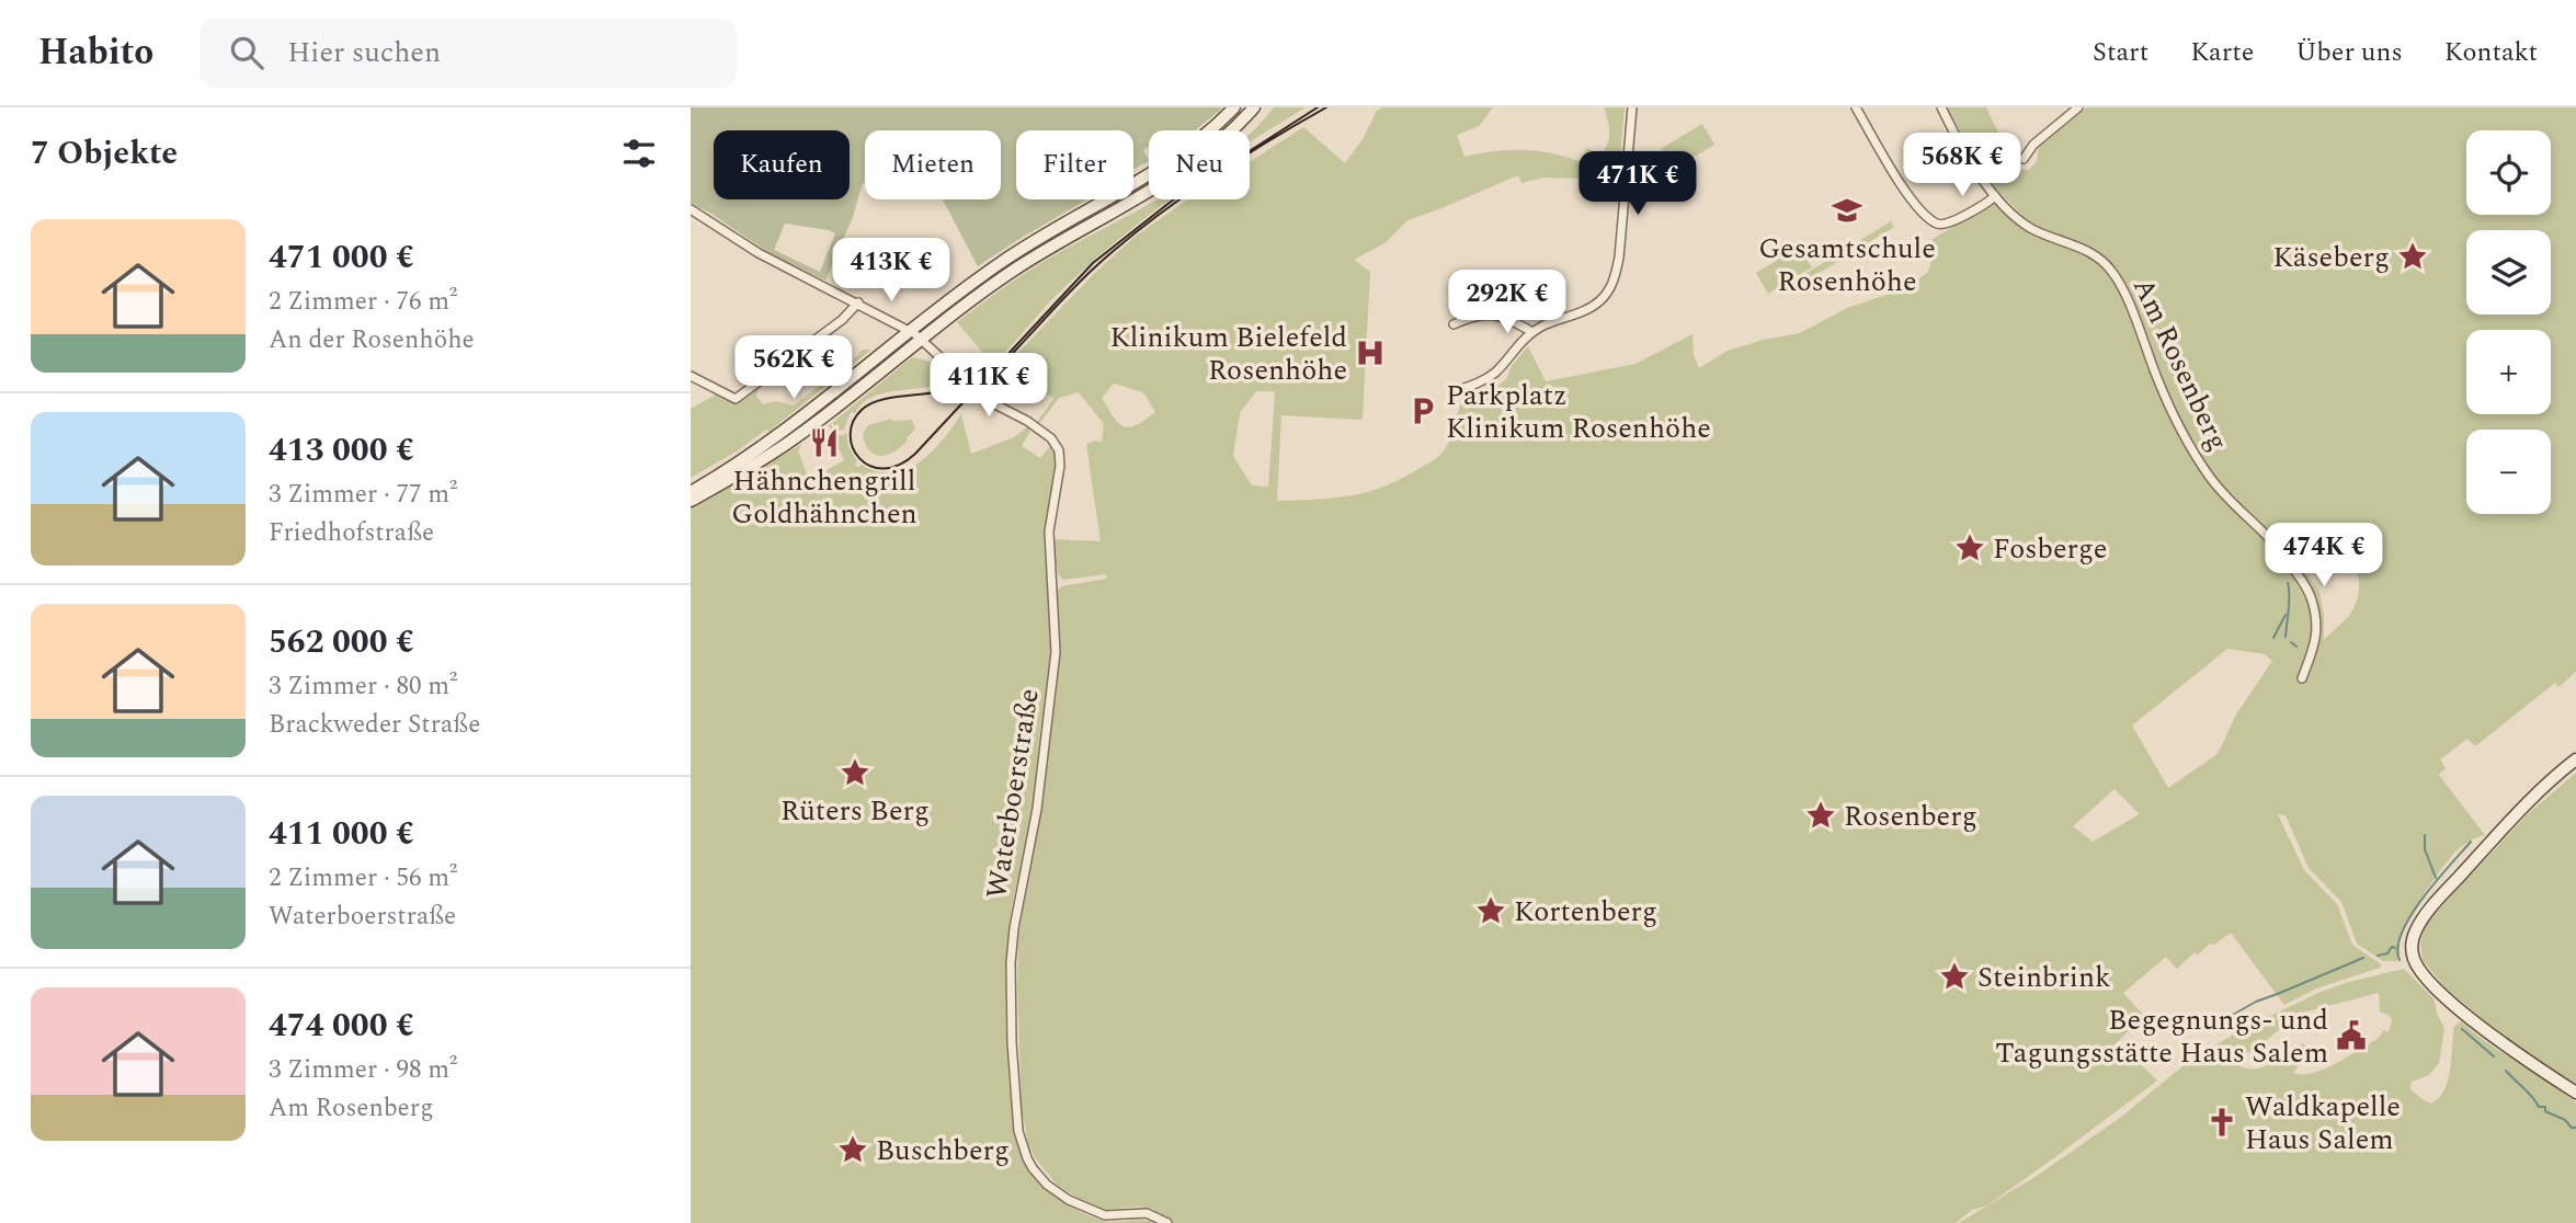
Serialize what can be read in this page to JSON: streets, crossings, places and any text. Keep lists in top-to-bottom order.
{
  "streets": {
    "street": ["Am Rosenberg", "Waterboerstraße"]
  },
  "places": {
    "school or university": ["Gesamtschule Rosenhöhe"],
    "place": [
      "Käseberg",
      "Fosberge",
      "Rüters Berg",
      "Rosenberg",
      "Kortenberg",
      "Steinbrink",
      "Buschberg"
    ],
    "hospital": ["Klinikum Bielefeld Rosenhöhe"],
    "parking": ["Parkplatz Klinikum Rosenhöhe"],
    "restaurant": ["Hähnchengrill Goldhähnchen"],
    "public building": ["Begegnungs- und Tagungsstätte Haus Salem"],
    "church": ["Waldkapelle Haus Salem"]
  },
  "page": {
    "header": "Habito",
    "search": "Hier suchen",
    "nav": [
      "Start",
      "Karte",
      "Über uns",
      "Kontakt"
    ],
    "heading": "7 Objekte",
    "map_buttons": ["+", "−"],
    "chip": [
      "Kaufen",
      "Mieten",
      "Filter",
      "Neu"
    ],
    "price": [
      "568K €",
      "471K €",
      "413K €",
      "292K €",
      "562K €",
      "411K €",
      "474K €"
    ],
    "list": [
      {
        "name": "471 000 €",
        "note": "2 Zimmer · 76 m² · An der Rosenhöhe"
      },
      {
        "name": "413 000 €",
        "note": "3 Zimmer · 77 m² · Friedhofstraße"
      },
      {
        "name": "562 000 €",
        "note": "3 Zimmer · 80 m² · Brackweder Straße"
      },
      {
        "name": "411 000 €",
        "note": "2 Zimmer · 56 m² · Waterboerstraße"
      },
      {
        "name": "474 000 €",
        "note": "3 Zimmer · 98 m² · Am Rosenberg"
      }
    ]
  }
}
